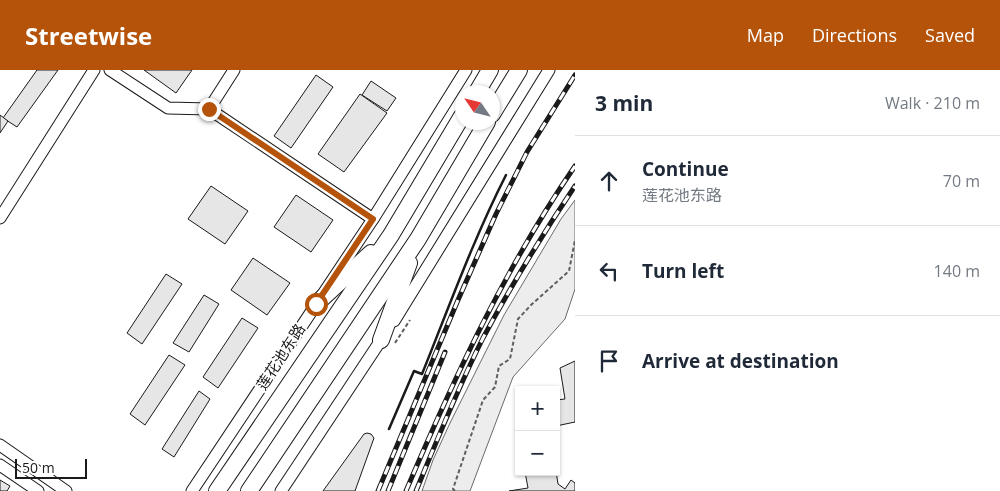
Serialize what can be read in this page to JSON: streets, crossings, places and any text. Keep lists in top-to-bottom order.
{
  "streets": {
    "highway": ["莲花池东路"]
  },
  "scale_bar": "50 m",
  "north": "top left",
  "page": {
    "header": "Streetwise",
    "nav": ["Map", "Directions", "Saved"],
    "heading": ["3 min", "Walk · 210 m"],
    "list": [
      ["Continue", "莲花池东路", "70 m"],
      ["Turn left", "140 m"],
      "Arrive at destination"
    ],
    "map_buttons": ["+", "−"],
    "scale": "50 m"
  }
}
